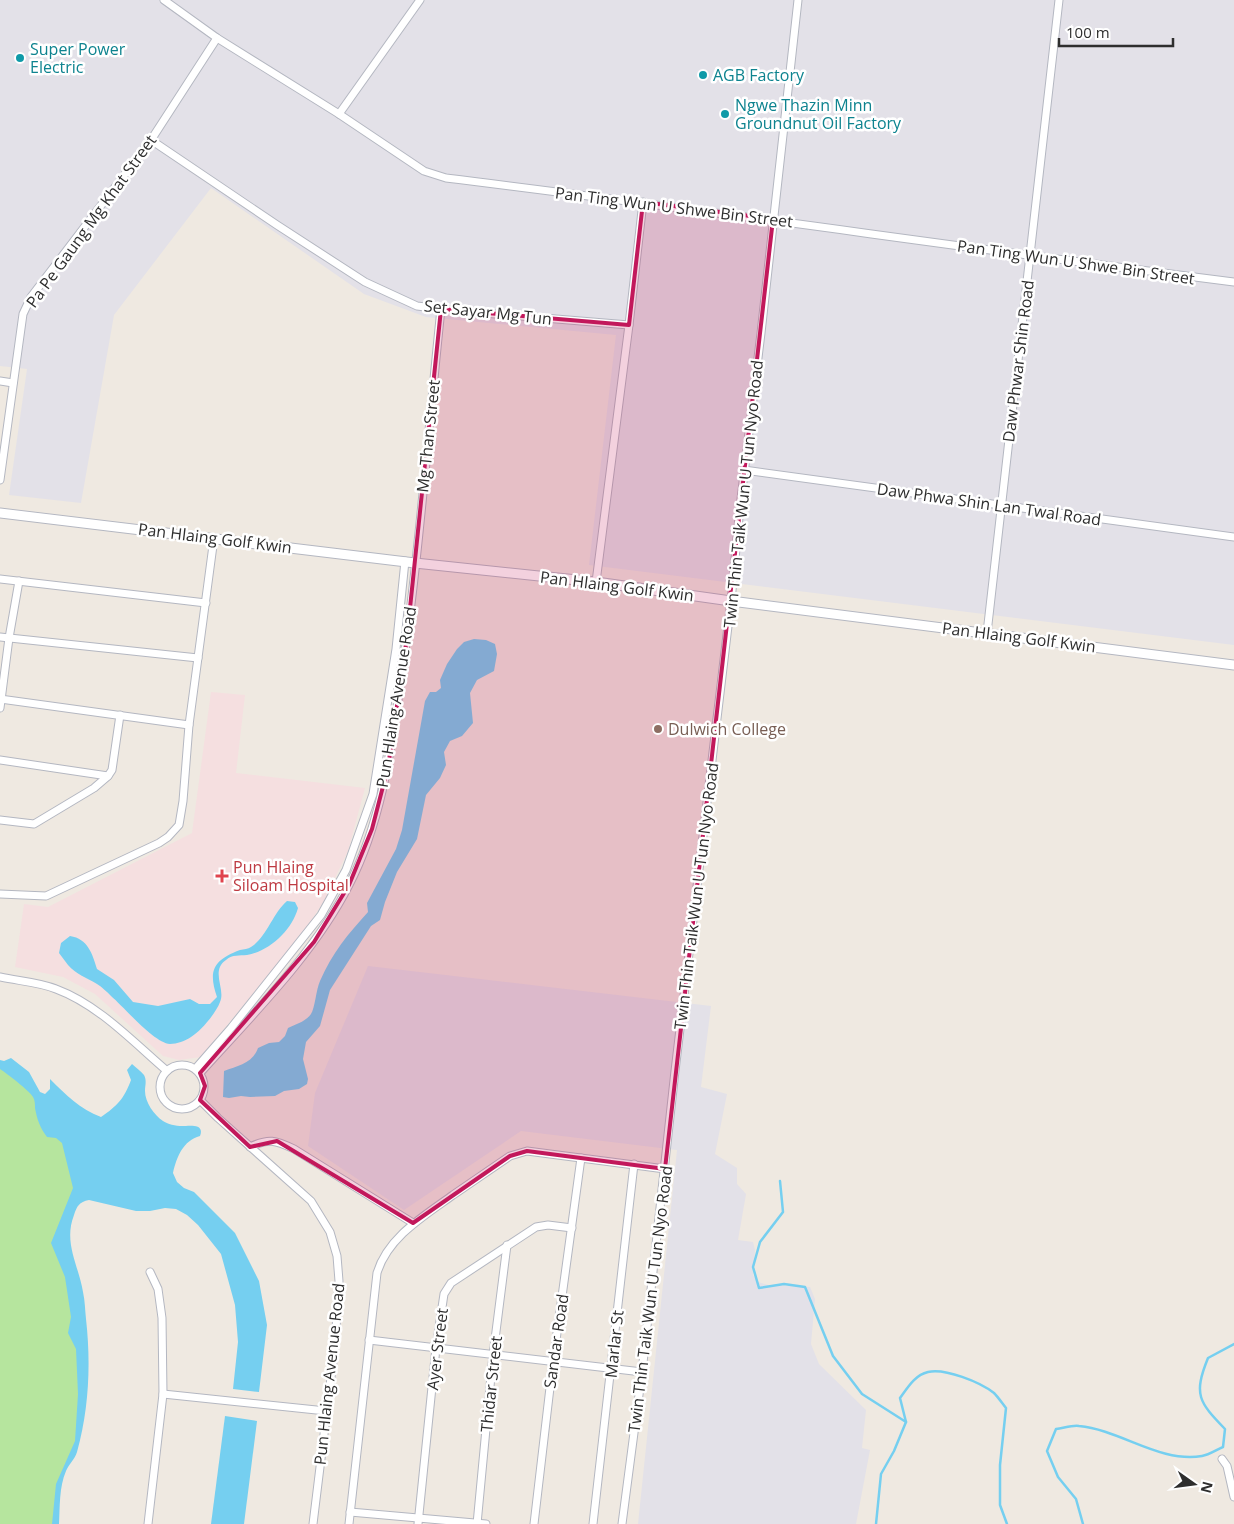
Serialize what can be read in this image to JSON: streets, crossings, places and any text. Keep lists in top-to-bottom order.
{
  "streets": {
    "street": [
      "Pan Ting Wun U Shwe Bin Street",
      "Pa Pe Gaung Mg Khat Street",
      "Set Sayar Mg Tun",
      "Daw Phwar Shin Road",
      "Mg Than Street",
      "Twin Thin Taik Wun U Tun Nyo Road",
      "Daw Phwa Shin Lan Twal Road",
      "Pan Hlaing Golf Kwin",
      "Pun Hlaing Avenue Road",
      "Sandar Road",
      "Marlar St",
      "Ayer Street",
      "Thidar Street"
    ]
  },
  "crossings": [
    ["Pan Ting Wun U Shwe Bin Street", "Pa Pe Gaung Mg Khat Street"],
    ["Pan Ting Wun U Shwe Bin Street", "Daw Phwar Shin Road"],
    ["Pan Ting Wun U Shwe Bin Street", "Twin Thin Taik Wun U Tun Nyo Road"],
    ["Pa Pe Gaung Mg Khat Street", "Set Sayar Mg Tun"],
    ["Set Sayar Mg Tun", "Mg Than Street"],
    ["Daw Phwar Shin Road", "Daw Phwa Shin Lan Twal Road"],
    ["Daw Phwar Shin Road", "Pan Hlaing Golf Kwin"],
    ["Mg Than Street", "Pan Hlaing Golf Kwin"],
    ["Mg Than Street", "Pun Hlaing Avenue Road"],
    ["Twin Thin Taik Wun U Tun Nyo Road", "Daw Phwa Shin Lan Twal Road"],
    ["Twin Thin Taik Wun U Tun Nyo Road", "Pan Hlaing Golf Kwin"],
    ["Pan Hlaing Golf Kwin", "Pun Hlaing Avenue Road"],
    ["Sandar Road", "Ayer Street"],
    ["Ayer Street", "Thidar Street"]
  ],
  "places": {
    "other": [
      "Super Power Electric",
      "AGB Factory",
      "Ngwe Thazin Minn Groundnut Oil Factory",
      "Dulwich College"
    ],
    "health": ["Pun Hlaing Siloam Hospital"]
  },
  "scale_bar": "100 m",
  "north": "right"
}
